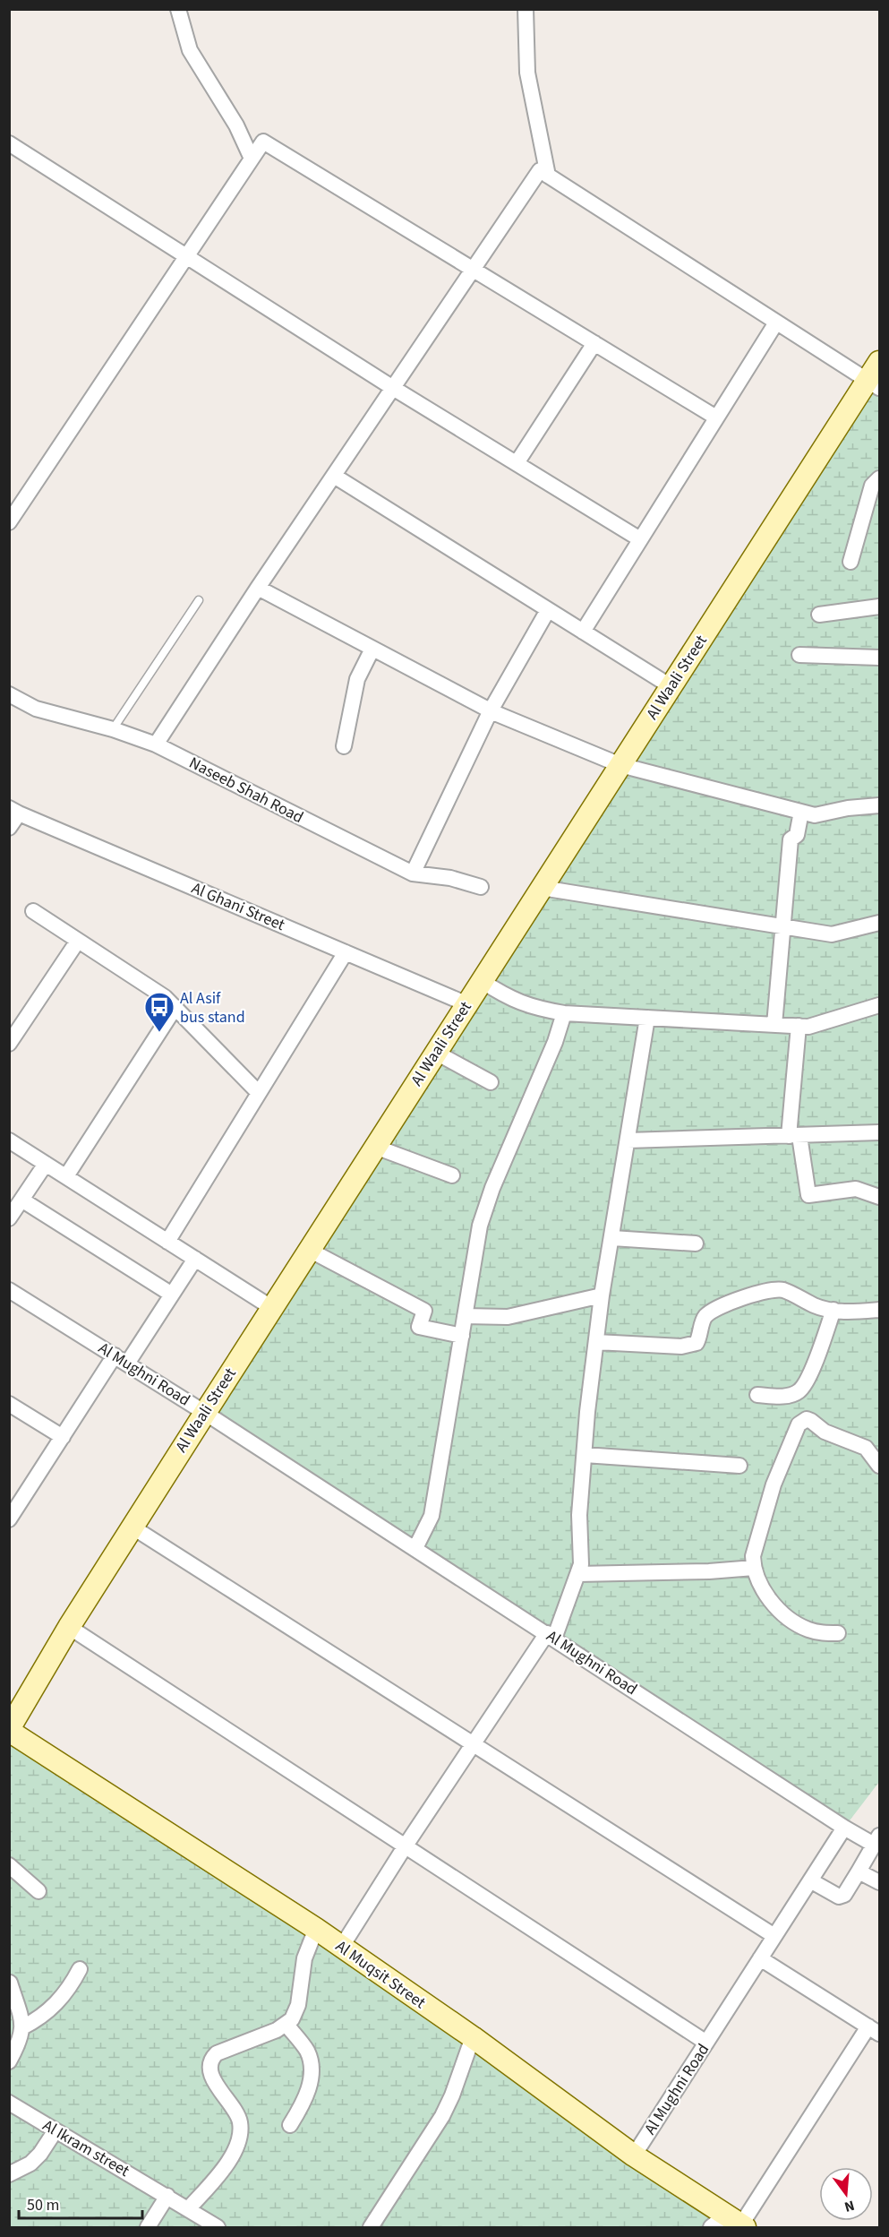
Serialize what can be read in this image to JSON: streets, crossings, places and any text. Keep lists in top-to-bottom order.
{
  "streets": {
    "street": [
      "Al Waali Street",
      "Naseeb Shah Road",
      "Al Ghani Street",
      "Al Mughni Road",
      "Al Muqsit Street",
      "Al Ikram street"
    ]
  },
  "crossings": [
    ["Al Waali Street", "Al Ghani Street"],
    ["Al Waali Street", "Al Mughni Road"],
    ["Al Waali Street", "Al Muqsit Street"],
    ["Al Mughni Road", "Al Muqsit Street"]
  ],
  "places": {
    "bus stop": ["Al Asif bus stand"]
  },
  "scale_bar": "50 m",
  "north": "bottom"
}
